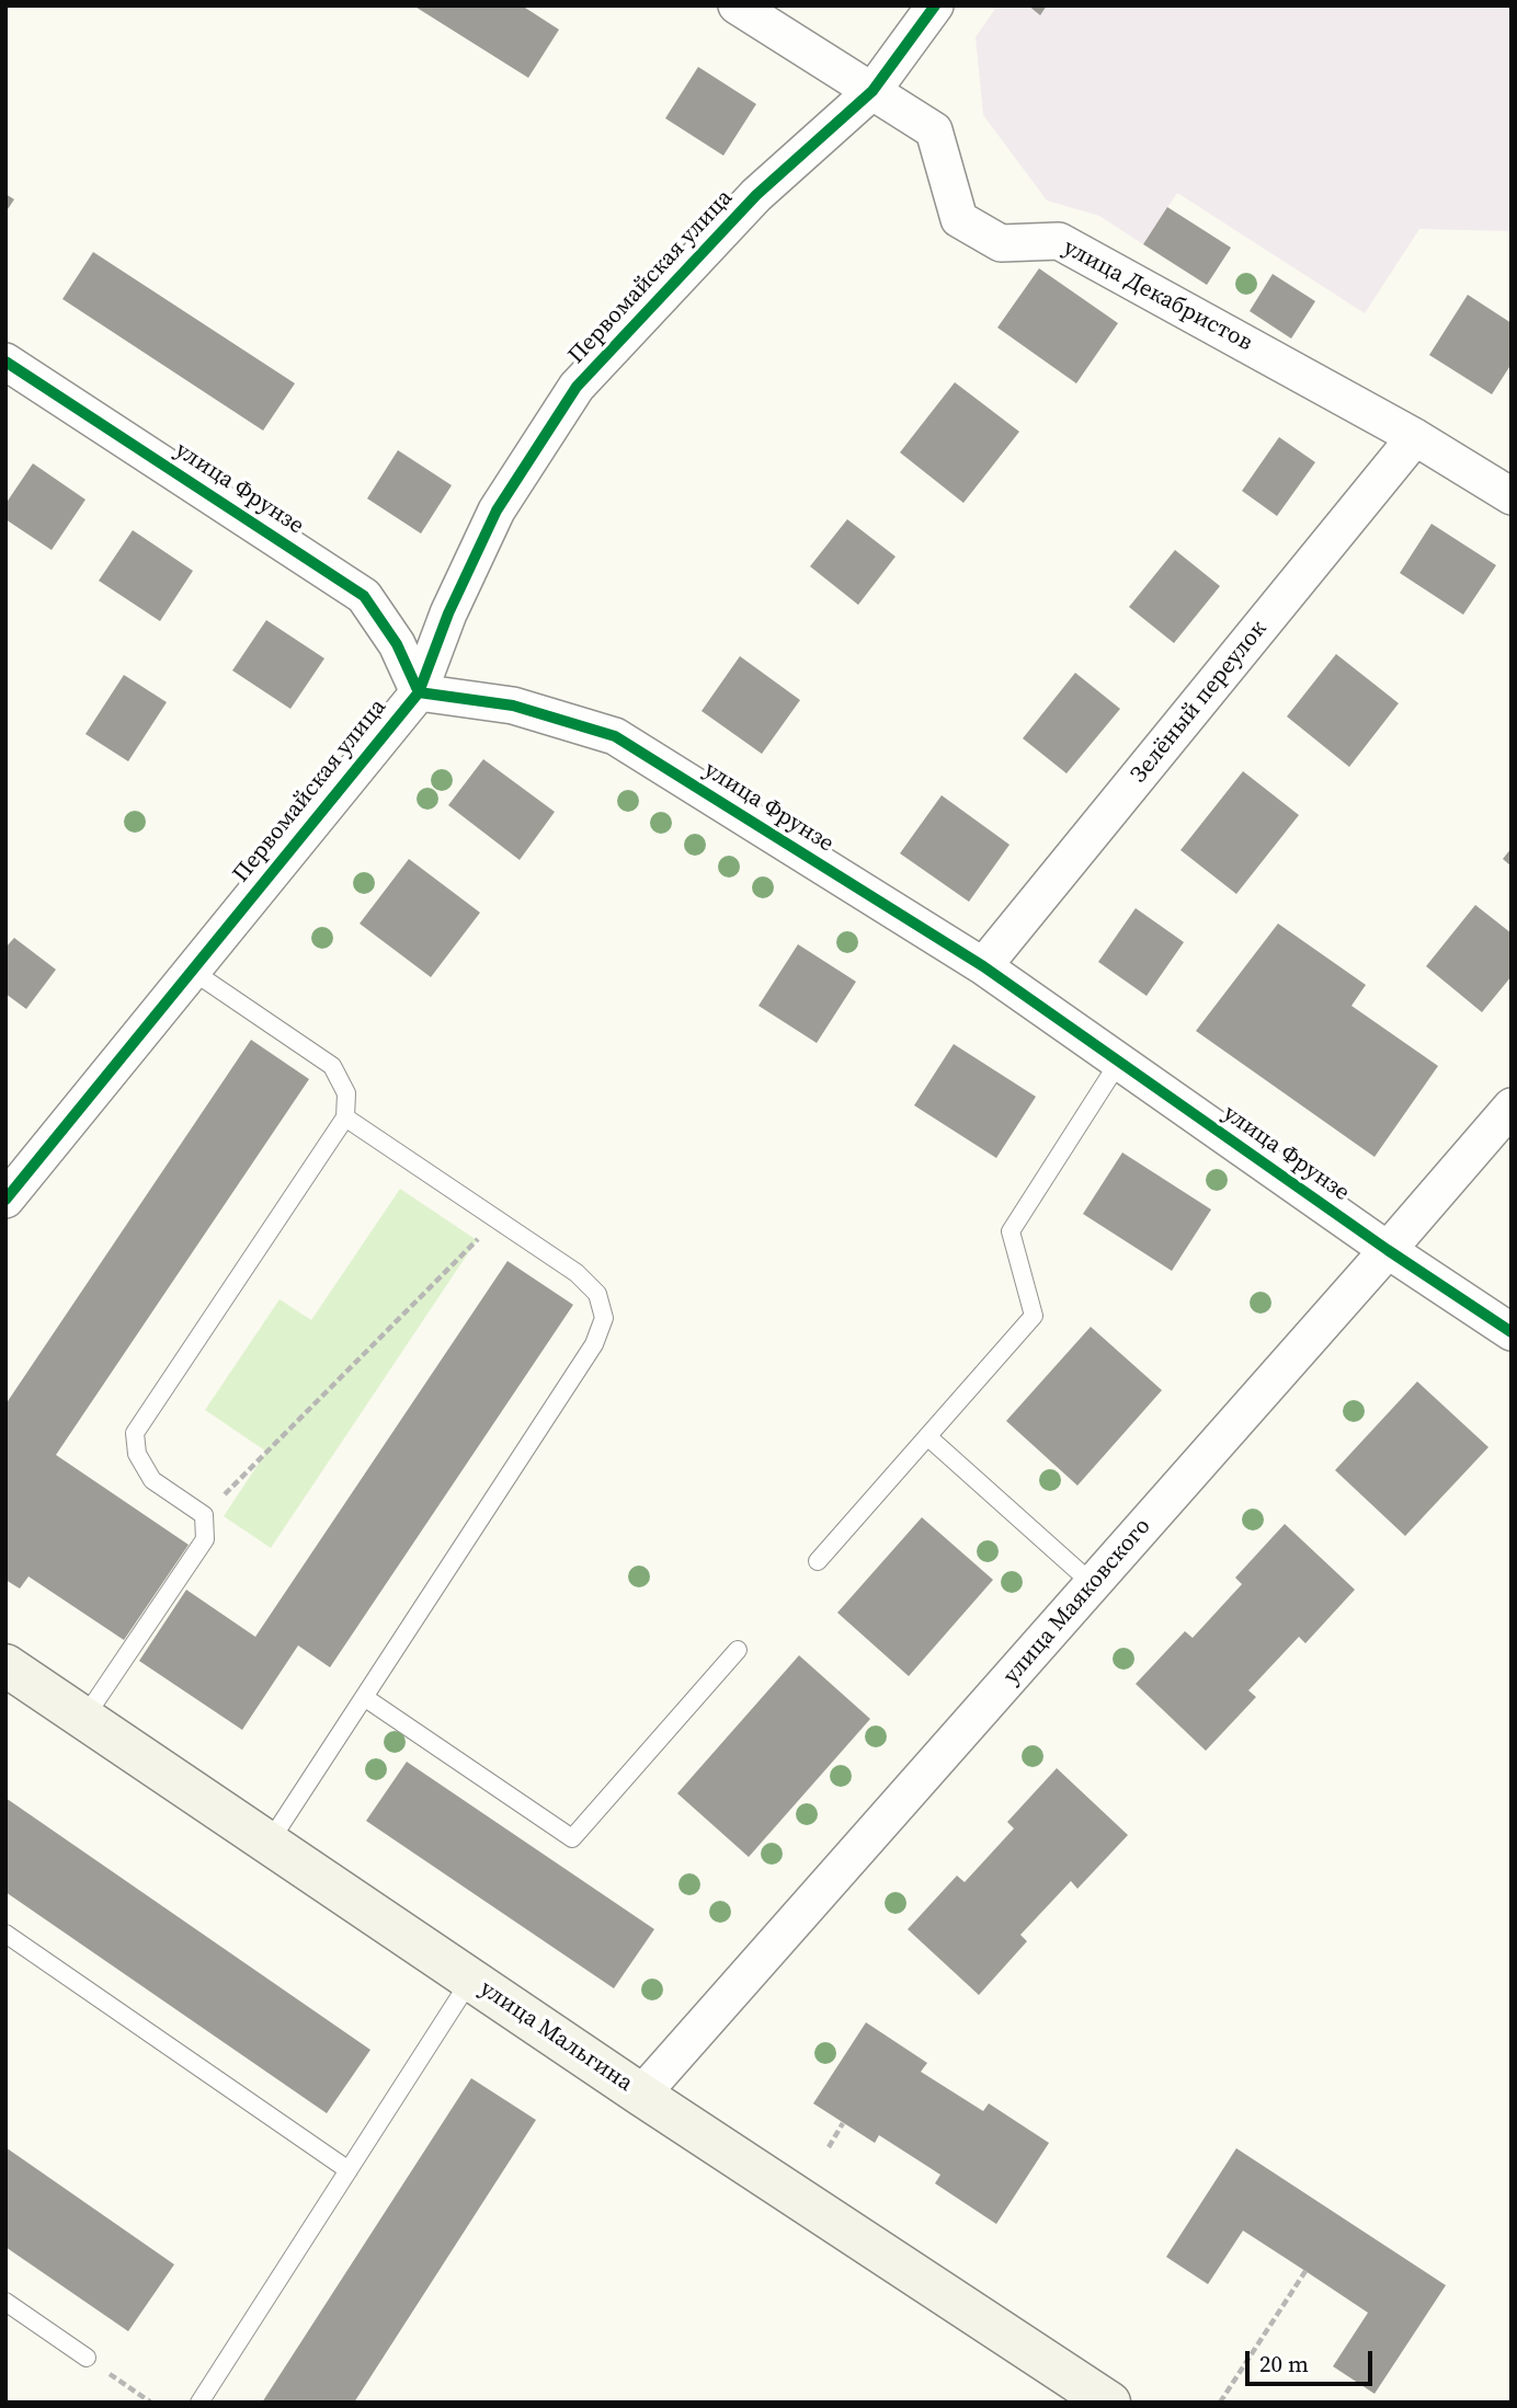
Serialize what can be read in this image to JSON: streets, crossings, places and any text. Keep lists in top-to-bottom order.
{
  "streets": {
    "street": [
      "Первомайская улица",
      "улица Декабристов",
      "улица Фрунзе",
      "Зелёный переулок",
      "улица Маяковского",
      "улица Мальгина"
    ]
  },
  "crossings": [
    ["Первомайская улица", "улица Декабристов"],
    ["Первомайская улица", "улица Фрунзе"],
    ["улица Декабристов", "Зелёный переулок"],
    ["улица Фрунзе", "Зелёный переулок"],
    ["улица Фрунзе", "улица Маяковского"],
    ["улица Маяковского", "улица Мальгина"]
  ],
  "scale_bar": "20 m"
}
